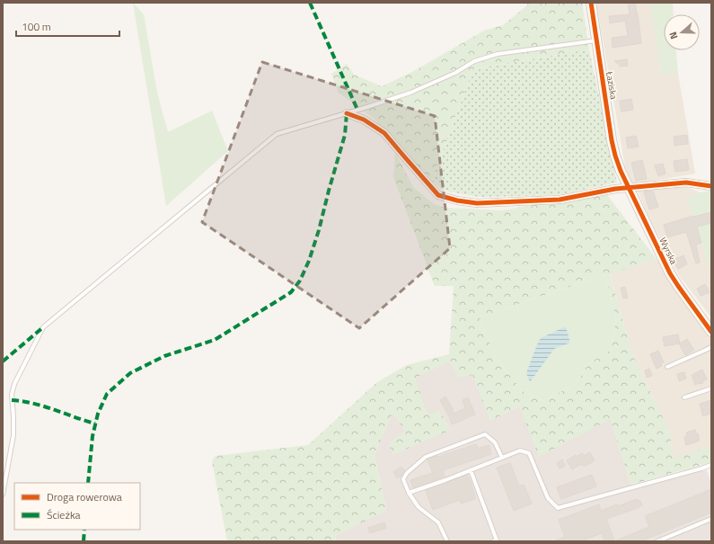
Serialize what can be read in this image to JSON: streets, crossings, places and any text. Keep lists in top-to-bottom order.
{
  "streets": {
    "street": ["Łaziska", "Wyrska"]
  },
  "crossings": [
    ["Łaziska", "Wyrska"]
  ],
  "legend": ["Droga rowerowa", "Ścieżka"],
  "scale_bar": "100 m",
  "north": "left"
}
